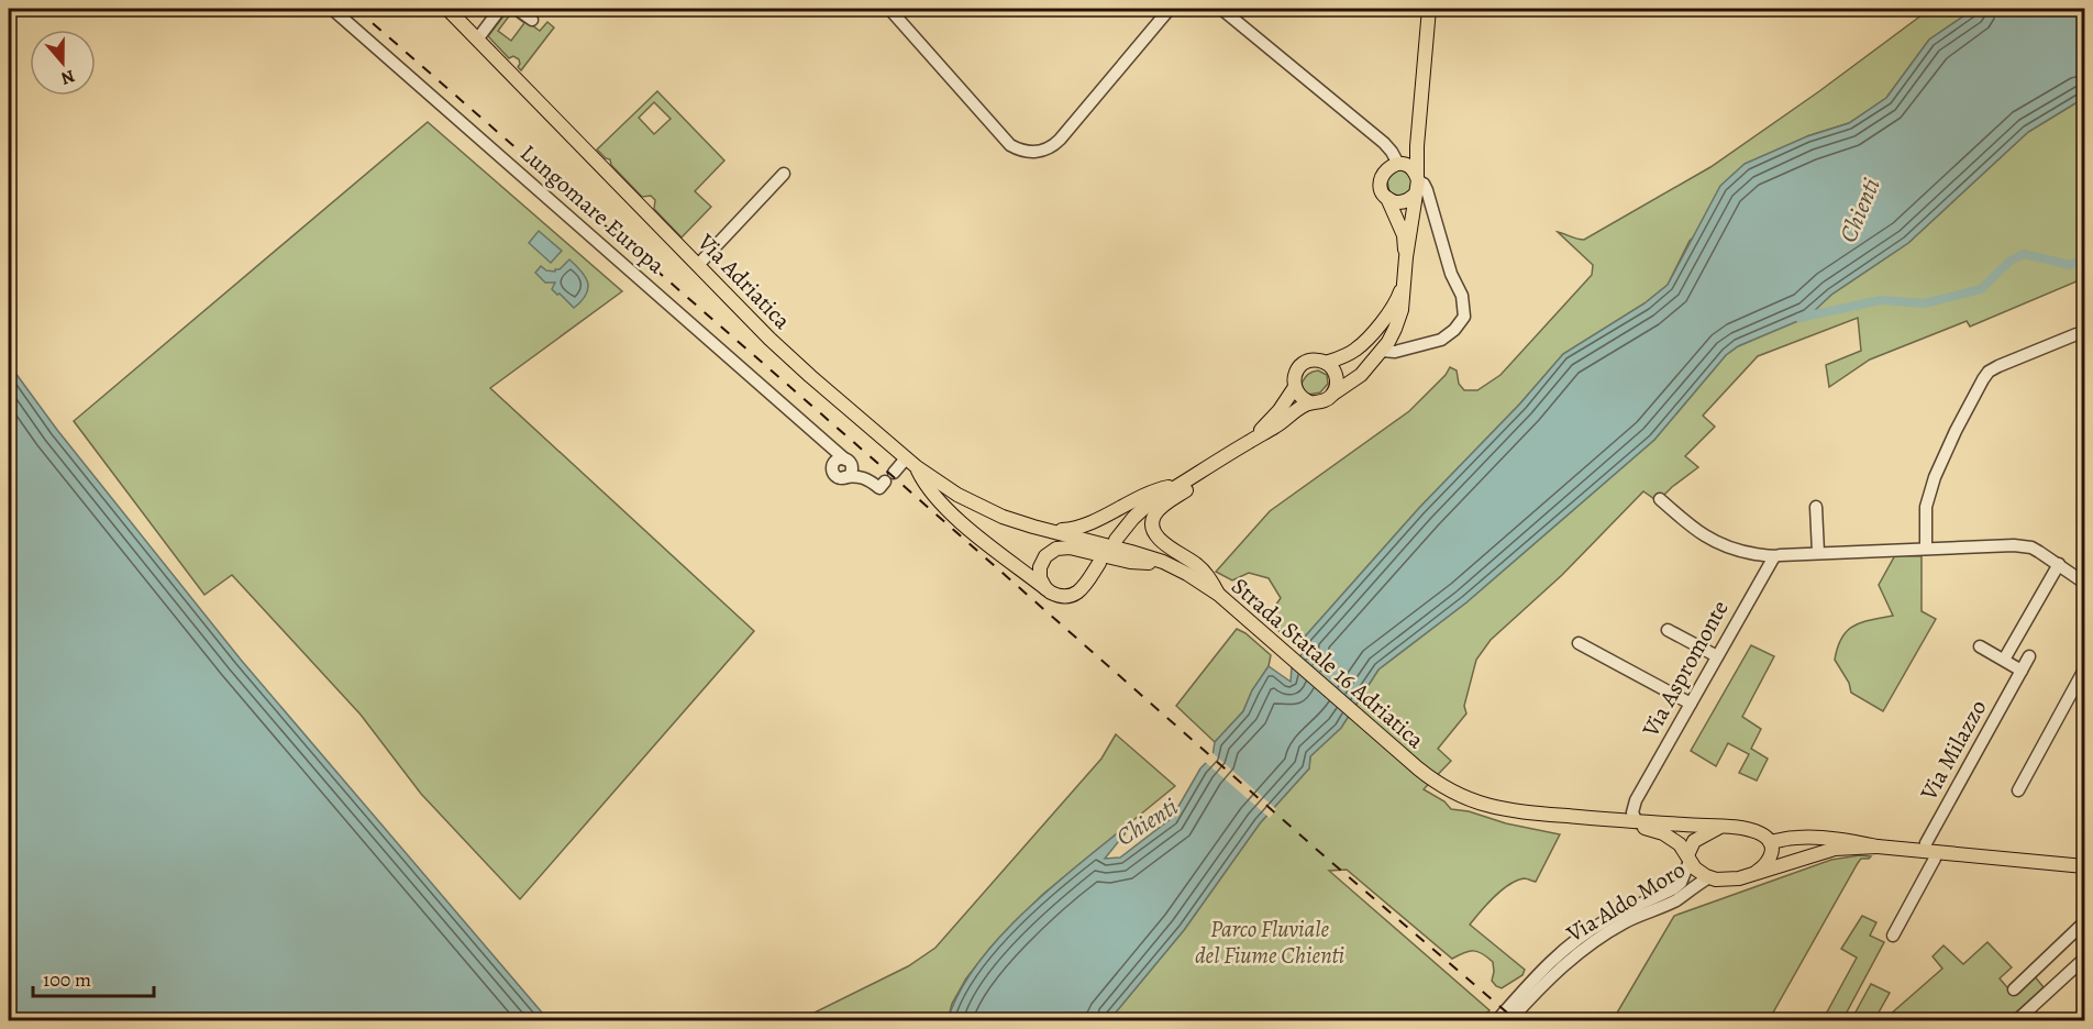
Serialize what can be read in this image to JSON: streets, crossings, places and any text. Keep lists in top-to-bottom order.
{
  "streets": {
    "main road": ["Via Adriatica", "Strada Statale 16 Adriatica"],
    "street": [
      "Lungomare Europa",
      "Via Aspromonte",
      "Via Milazzo",
      "Via Aldo Moro"
    ]
  },
  "crossings": [
    ["Via Adriatica", "Strada Statale 16 Adriatica"],
    ["Strada Statale 16 Adriatica", "Via Aspromonte"],
    ["Strada Statale 16 Adriatica", "Via Aldo Moro"]
  ],
  "water": ["Chienti"],
  "parks": ["Parco Fluviale del Fiume Chienti"],
  "scale_bar": "100 m",
  "north": "bottom"
}
